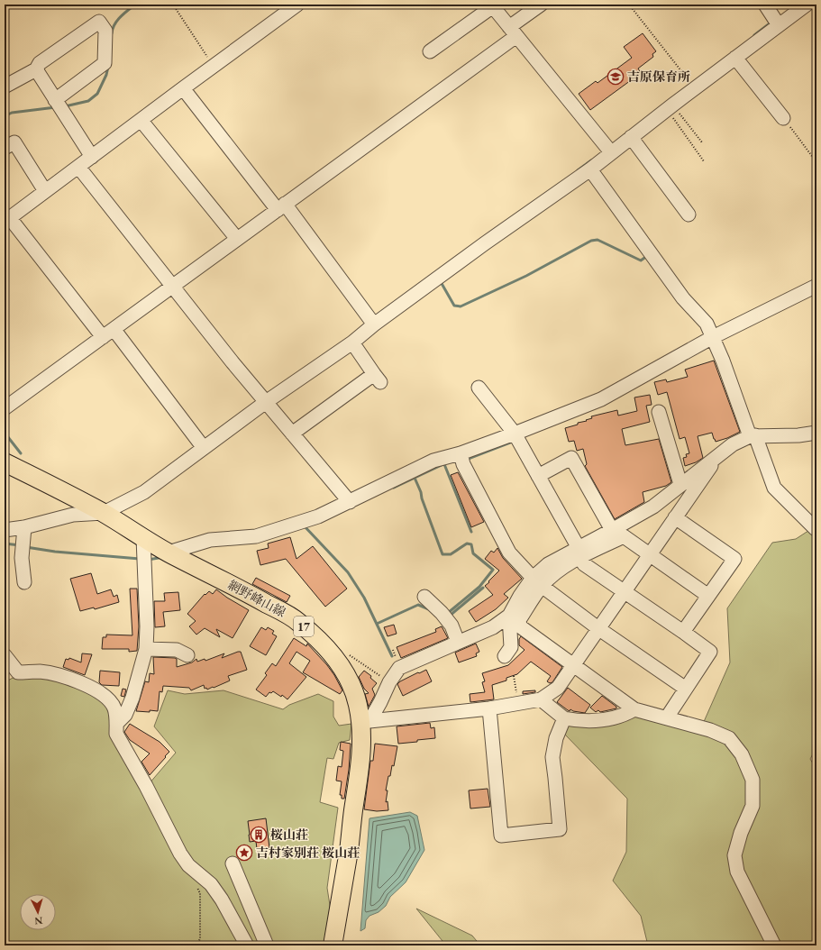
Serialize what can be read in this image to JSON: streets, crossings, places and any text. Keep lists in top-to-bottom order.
{
  "streets": {
    "main road": ["網野峰山線", "17"]
  },
  "places": {
    "school or university": ["吉原保育所"],
    "building": ["桜山荘"],
    "place": ["吉村家別荘 桜山荘"]
  },
  "north": "bottom"
}
